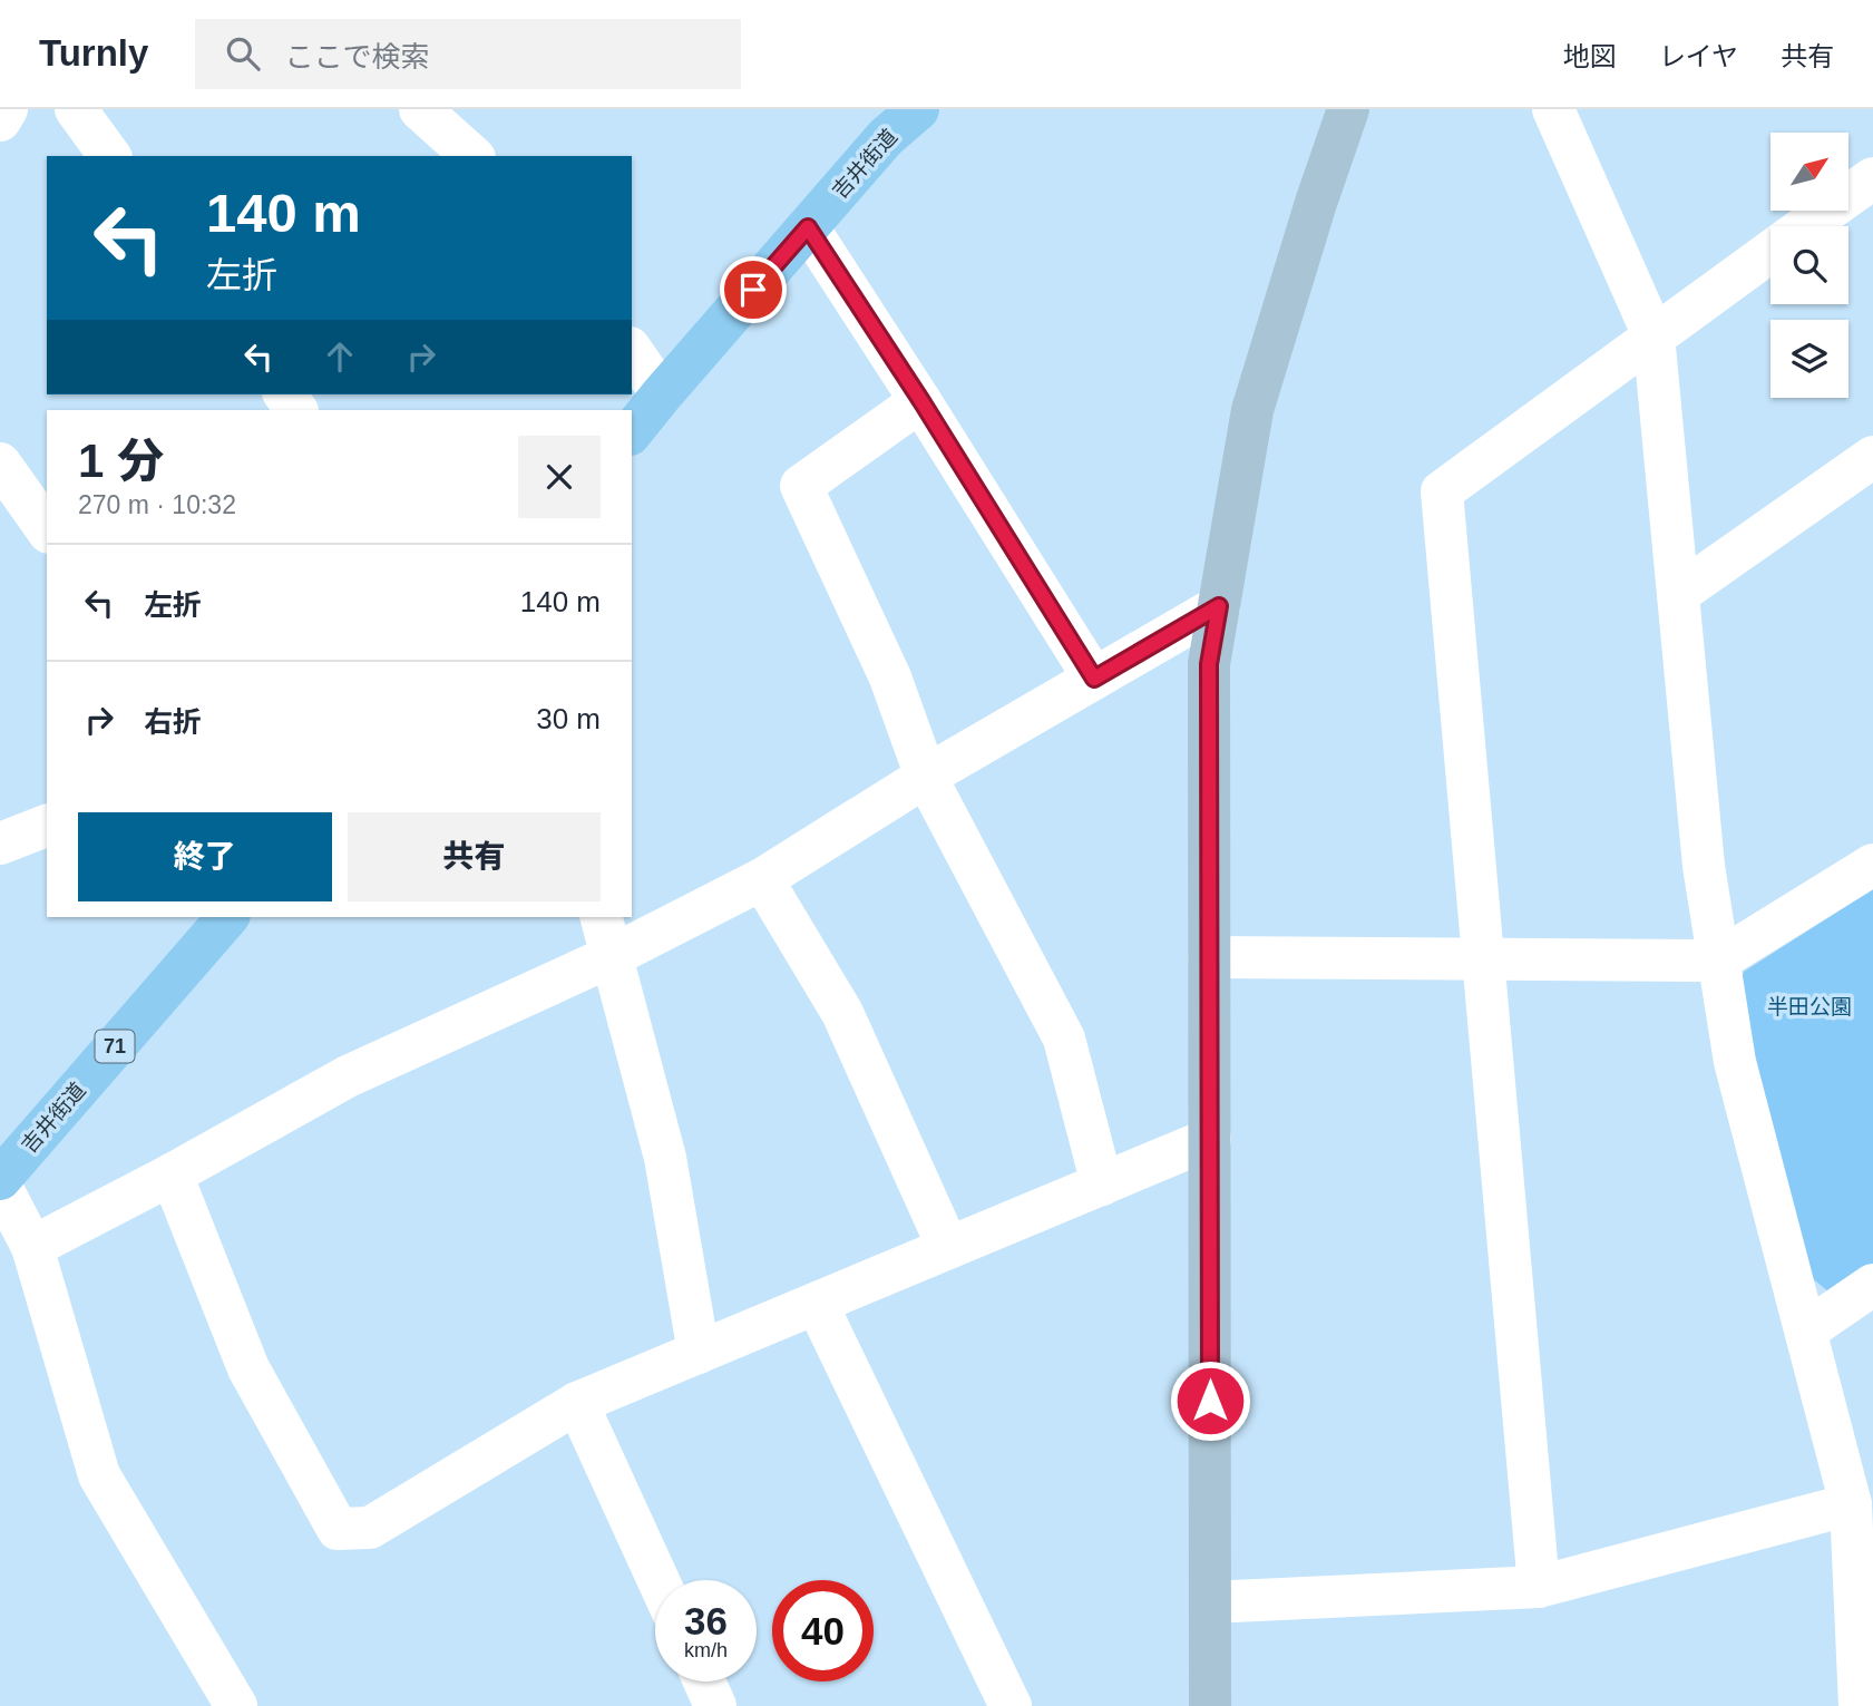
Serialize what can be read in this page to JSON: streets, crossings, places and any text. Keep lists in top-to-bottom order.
{
  "streets": {
    "main road": ["吉井街道", "71"]
  },
  "parks": ["半田公園"],
  "north": "top right",
  "page": {
    "header": "Turnly",
    "search": "ここで検索",
    "nav": ["地図", "レイヤ", "共有"],
    "turn": ["140 m", "左折"],
    "heading": ["1 分", "270 m · 10:32"],
    "list": [
      {
        "name": "左折",
        "value": "140 m"
      },
      {
        "name": "右折",
        "value": "30 m"
      }
    ],
    "buttons": ["終了", "共有"],
    "speed": "36 km/h",
    "limit": "40"
  }
}
